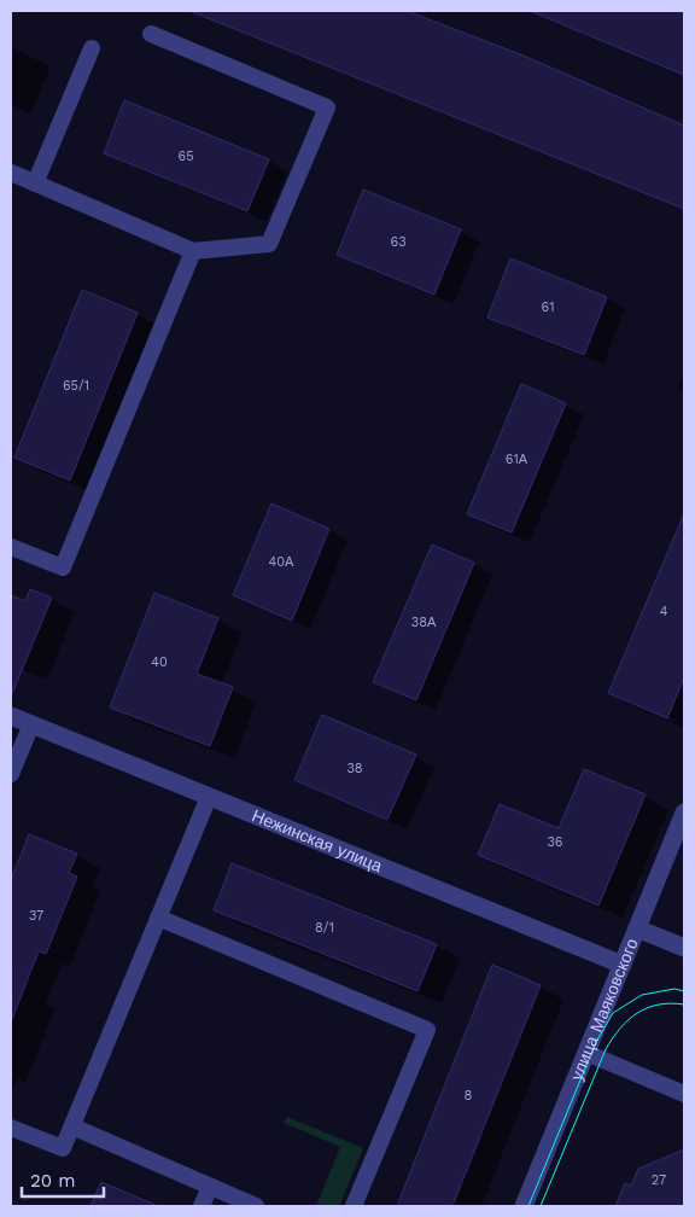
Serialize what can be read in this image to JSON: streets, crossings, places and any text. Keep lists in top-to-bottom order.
{
  "streets": {
    "street": ["Нежинская улица", "улица Маяковского"]
  },
  "crossings": [
    ["Нежинская улица", "улица Маяковского"]
  ],
  "house_numbers": [
    "65",
    "63",
    "61",
    "65/1",
    "61А",
    "40А",
    "4",
    "38А",
    "40",
    "38",
    "36",
    "37",
    "8/1",
    "8",
    "27"
  ],
  "scale_bar": "20 m"
}
